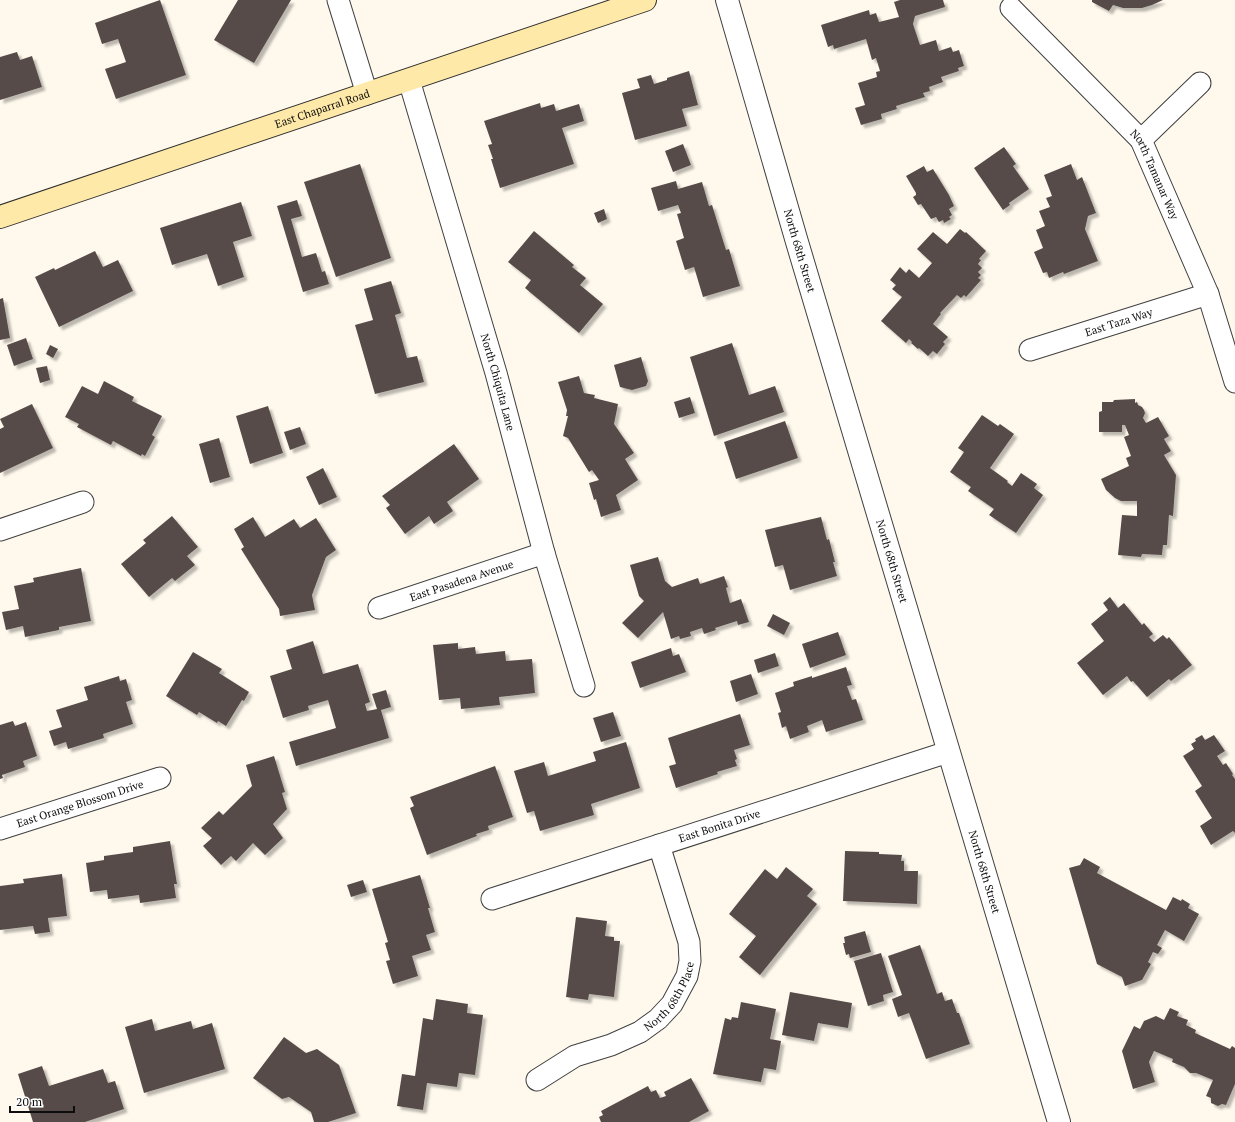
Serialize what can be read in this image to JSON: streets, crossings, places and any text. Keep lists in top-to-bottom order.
{
  "streets": {
    "main road": ["East Chaparral Road"],
    "street": [
      "North Tamanar Way",
      "North 68th Street",
      "East Taza Way",
      "North Chiquita Lane",
      "East Pasadena Avenue",
      "East Orange Blossom Drive",
      "East Bonita Drive",
      "North 68th Place"
    ]
  },
  "crossings": [
    ["East Chaparral Road", "North Chiquita Lane"],
    ["North Tamanar Way", "East Taza Way"],
    ["North 68th Street", "East Bonita Drive"],
    ["North Chiquita Lane", "East Pasadena Avenue"],
    ["East Bonita Drive", "North 68th Place"]
  ],
  "scale_bar": "20 m"
}
